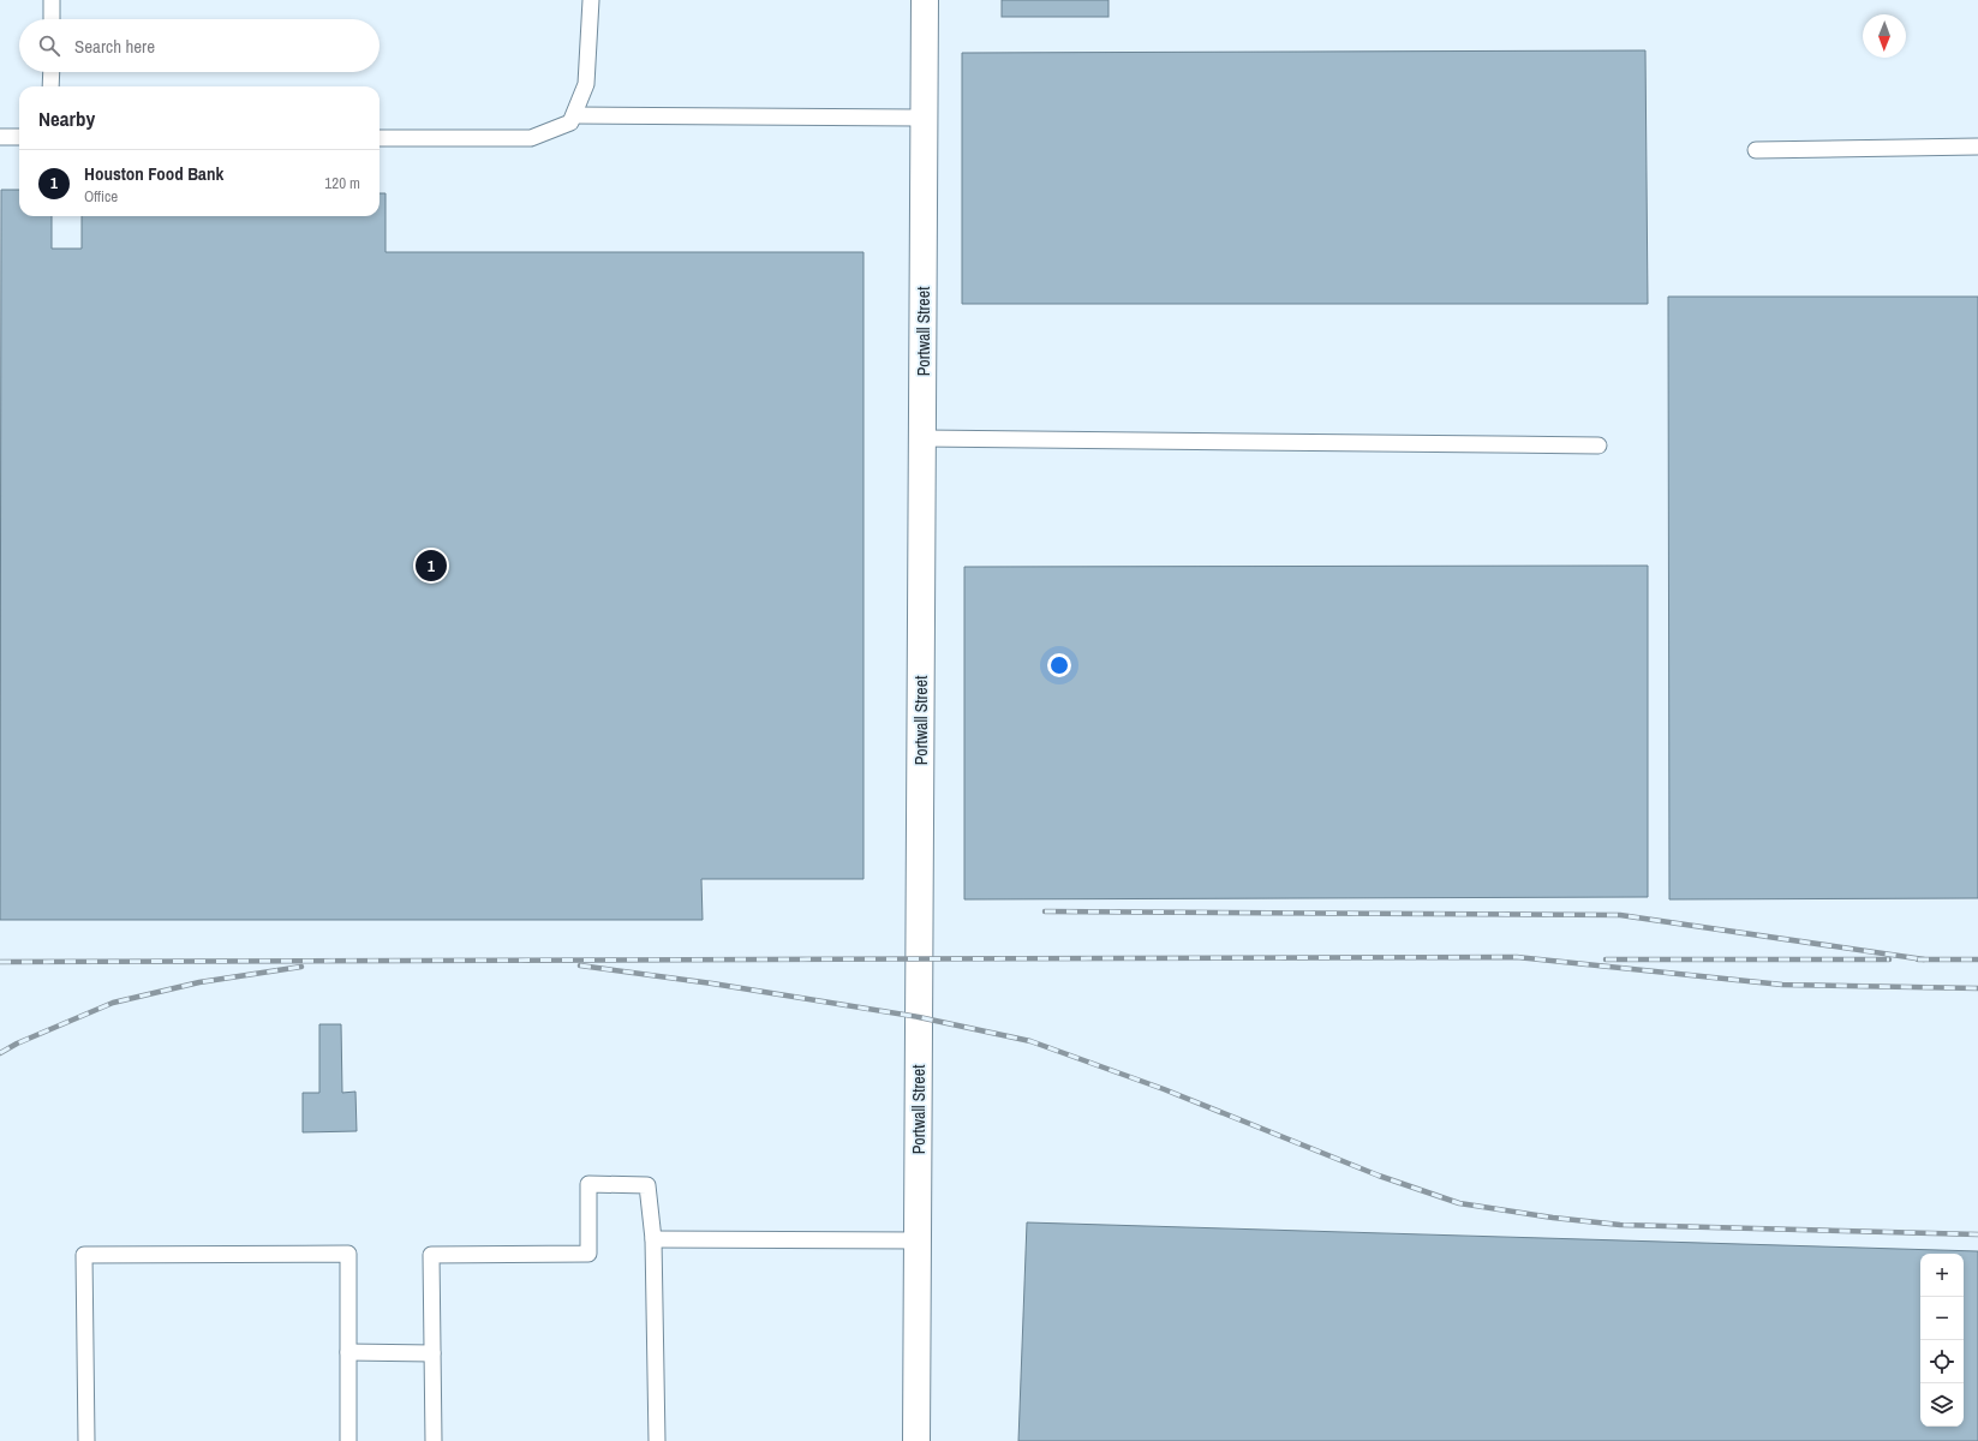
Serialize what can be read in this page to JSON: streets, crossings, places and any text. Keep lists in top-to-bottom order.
{
  "streets": {
    "street": ["Portwall Street"]
  },
  "north": "bottom",
  "page": {
    "search": "Search here",
    "heading": "Nearby",
    "list": [
      {
        "mark": "1",
        "name": "Houston Food Bank",
        "note": "Office",
        "value": "120 m"
      }
    ],
    "pins": "1",
    "map_buttons": ["+", "−"]
  }
}
